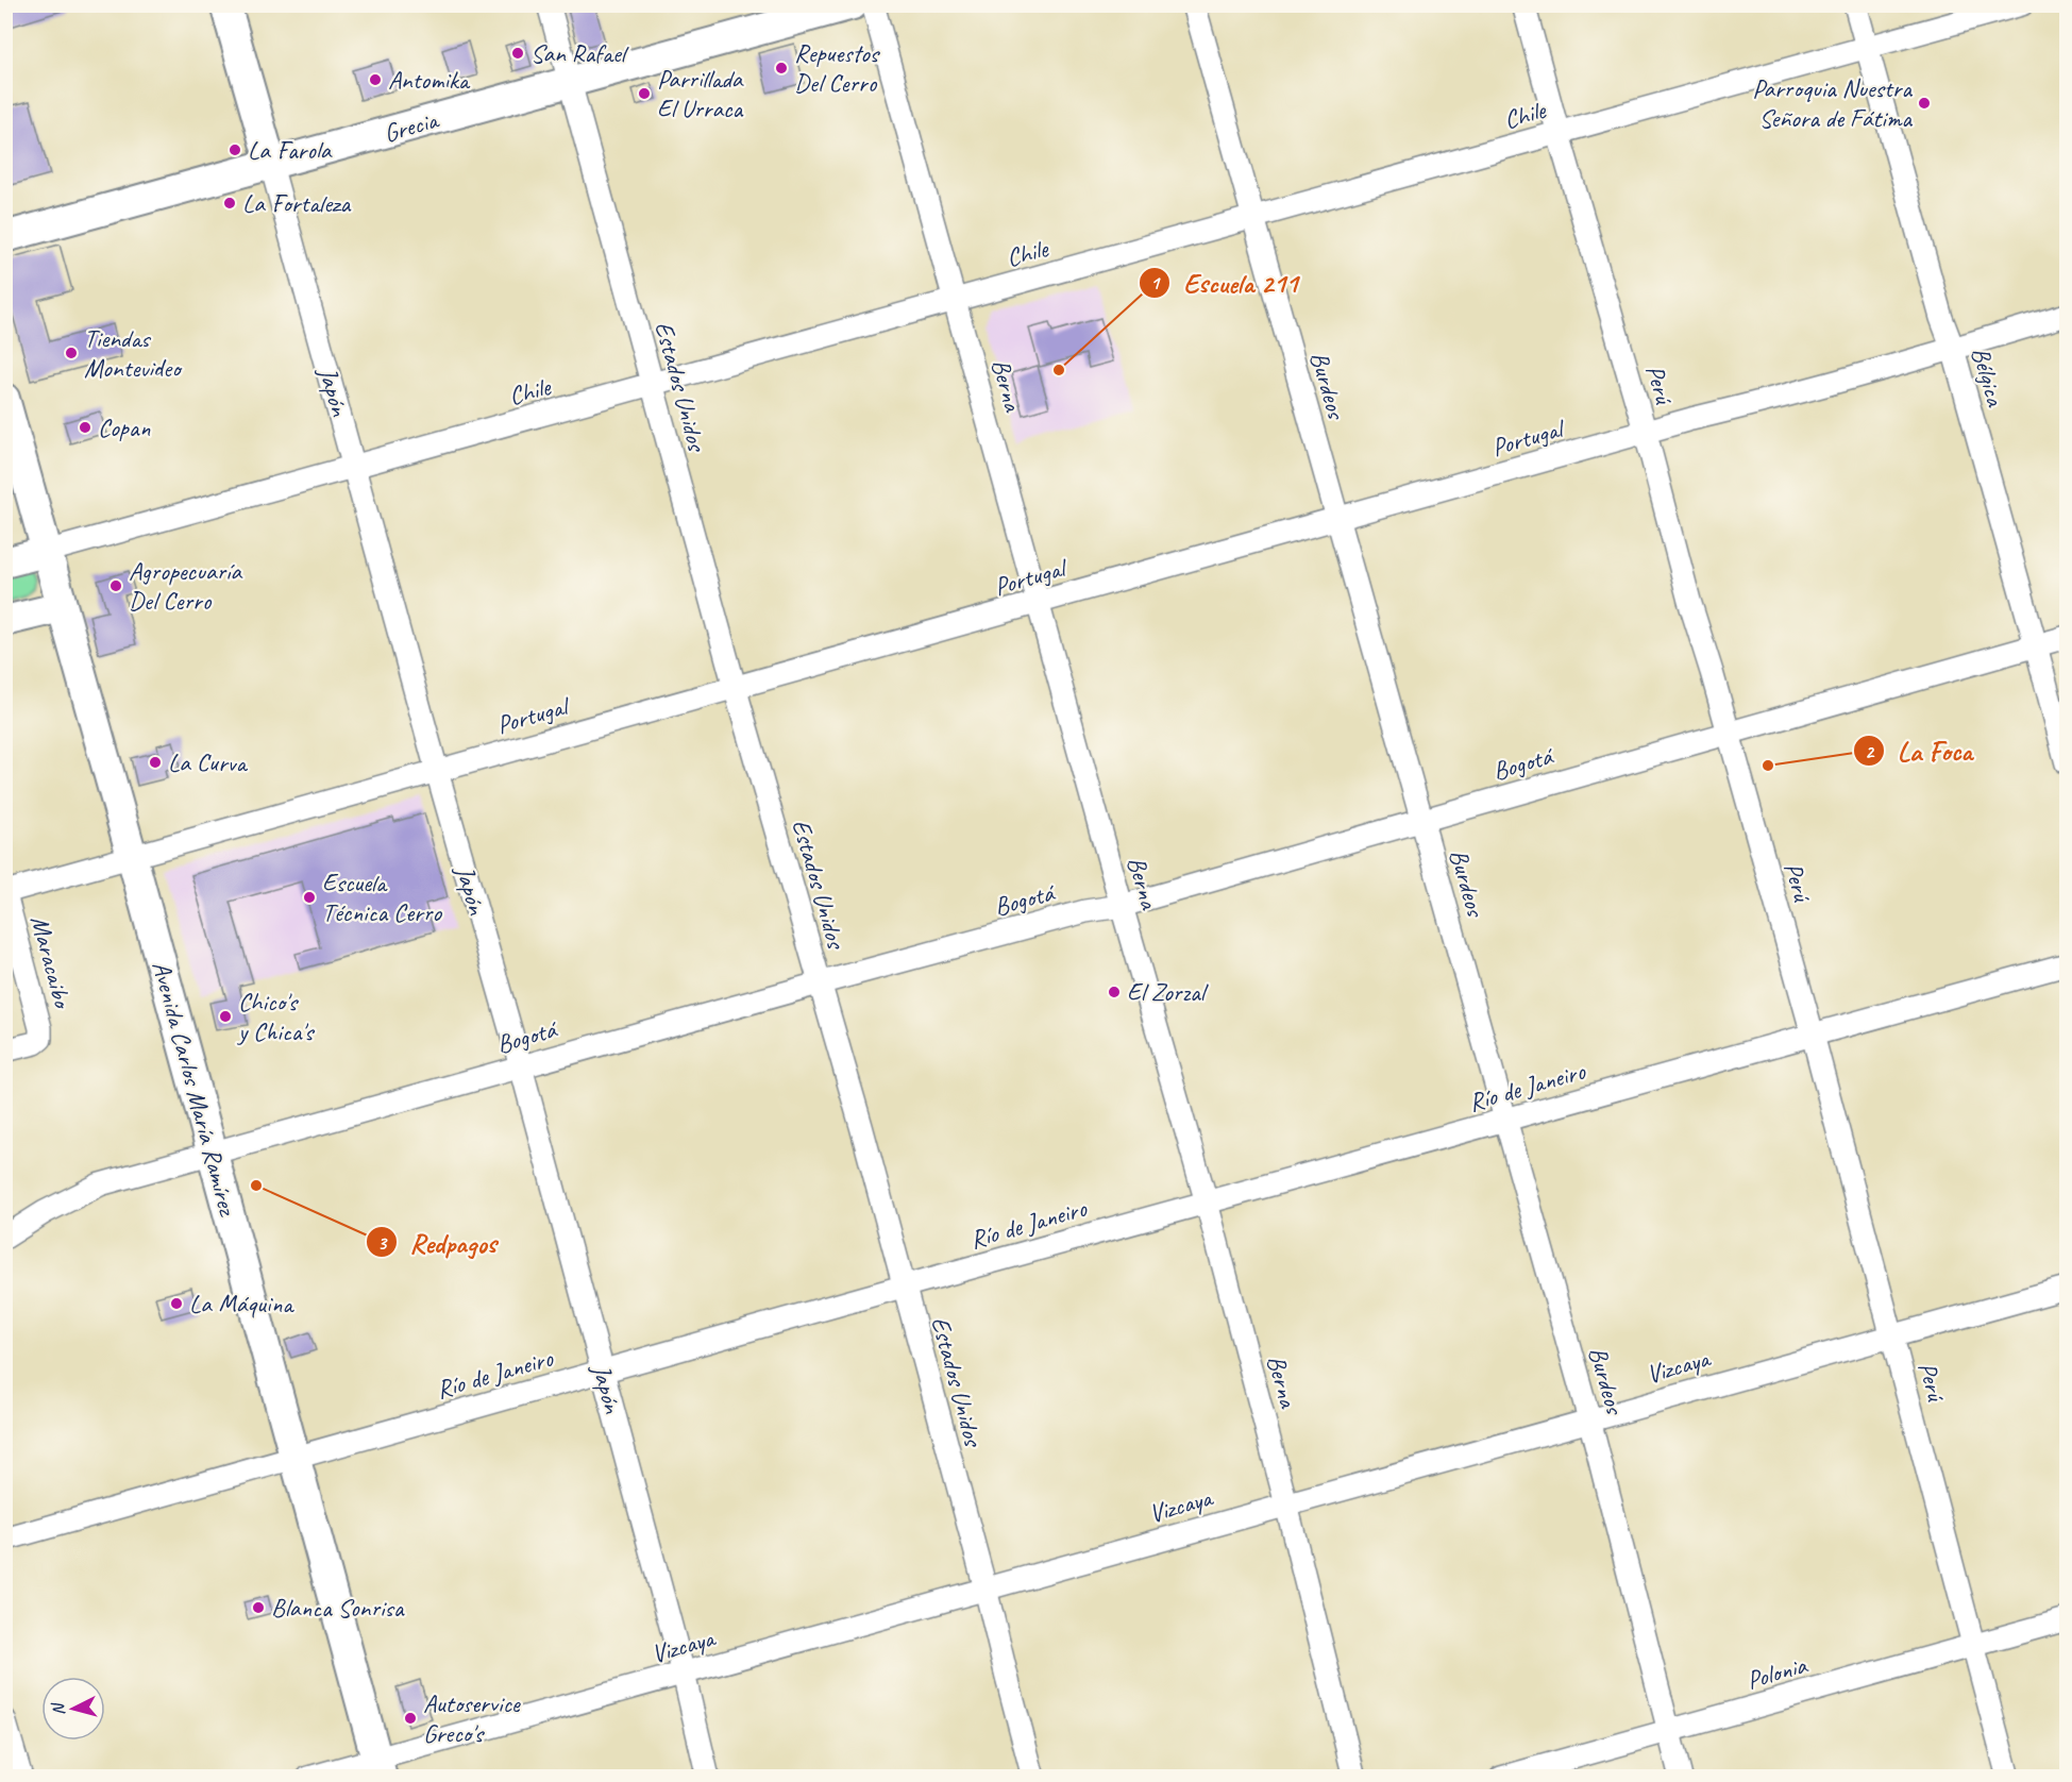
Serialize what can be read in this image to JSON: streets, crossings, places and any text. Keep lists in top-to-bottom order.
{
  "streets": {
    "main road": ["Grecia", "Japón", "Avenida Carlos María Ramírez"],
    "street": [
      "Chile",
      "Bélgica",
      "Perú",
      "Berna",
      "Burdeos",
      "Estados Unidos",
      "Portugal",
      "Bogotá",
      "Maracaibo",
      "Río de Janeiro",
      "Vizcaya",
      "Polonia"
    ]
  },
  "crossings": [
    ["Chile", "Bélgica"],
    ["Chile", "Perú"],
    ["Chile", "Berna"],
    ["Chile", "Burdeos"],
    ["Chile", "Estados Unidos"],
    ["Chile", "Japón"],
    ["Chile", "Avenida Carlos María Ramírez"],
    ["Grecia", "Estados Unidos"],
    ["Grecia", "Japón"],
    ["Bélgica", "Portugal"],
    ["Bélgica", "Bogotá"],
    ["Perú", "Portugal"],
    ["Perú", "Bogotá"],
    ["Perú", "Río de Janeiro"],
    ["Perú", "Vizcaya"],
    ["Perú", "Polonia"],
    ["Berna", "Portugal"],
    ["Berna", "Bogotá"],
    ["Berna", "Río de Janeiro"],
    ["Berna", "Vizcaya"],
    ["Burdeos", "Portugal"],
    ["Burdeos", "Bogotá"],
    ["Burdeos", "Río de Janeiro"],
    ["Burdeos", "Vizcaya"],
    ["Burdeos", "Polonia"],
    ["Estados Unidos", "Portugal"],
    ["Estados Unidos", "Bogotá"],
    ["Estados Unidos", "Río de Janeiro"],
    ["Estados Unidos", "Vizcaya"],
    ["Japón", "Portugal"],
    ["Japón", "Bogotá"],
    ["Japón", "Río de Janeiro"],
    ["Japón", "Vizcaya"],
    ["Portugal", "Maracaibo"],
    ["Portugal", "Avenida Carlos María Ramírez"],
    ["Bogotá", "Avenida Carlos María Ramírez"],
    ["Río de Janeiro", "Avenida Carlos María Ramírez"],
    ["Avenida Carlos María Ramírez", "Vizcaya"]
  ],
  "places": [
    "San Rafael",
    "Repuestos Del Cerro",
    "Antomika",
    "Parrillada El Urraca",
    "Parroquia Nuestra Señora de Fátima",
    "La Farola",
    "La Fortaleza",
    "Tiendas Montevideo",
    "Escuela 211",
    "Copan",
    "Agropecuaría Del Cerro",
    "La Curva",
    "La Foca",
    "Escuela Técnica Cerro",
    "El Zorzal",
    "Chico's y Chica's",
    "Redpagos",
    "La Máquina",
    "Blanca Sonrisa",
    "Autoservice Greco's"
  ],
  "north": "left"
}
